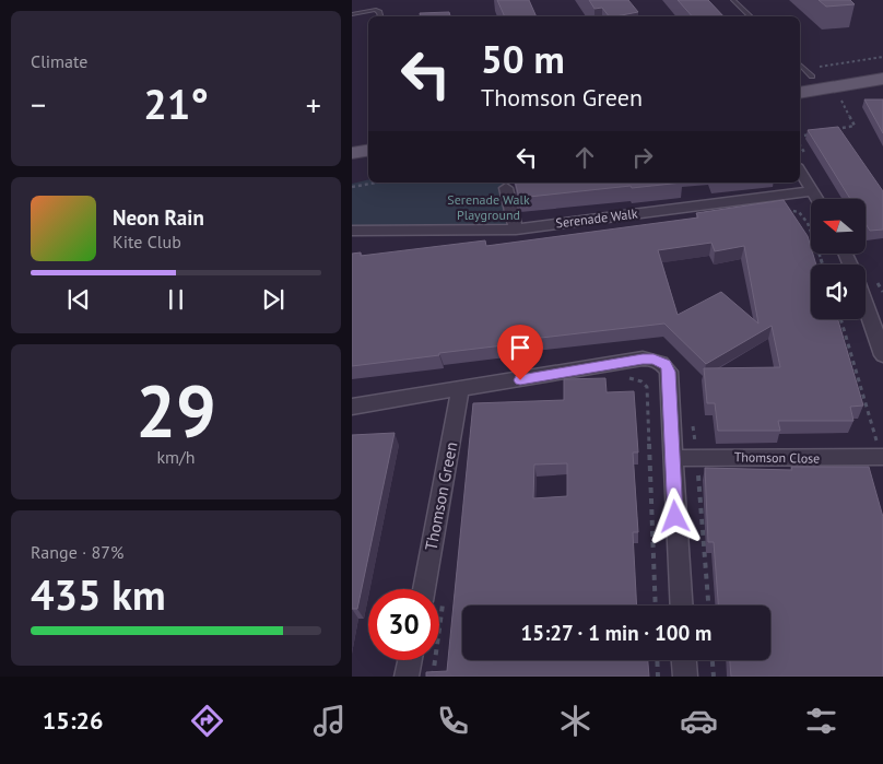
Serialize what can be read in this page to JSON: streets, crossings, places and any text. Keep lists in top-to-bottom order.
{
  "streets": {
    "street": ["Serenade Walk", "Thomson Close", "Thomson Green"]
  },
  "parks": ["Serenade Walk Playground"],
  "north": "left",
  "page": {
    "tile": [
      "Climate",
      ["29", "km/h"],
      ["Range · 87%", "435 km"]
    ],
    "turn": ["50 m", "Thomson Green"],
    "heat": ["−", "21°", "+"],
    "song": ["Neon Rain", "Kite Club"],
    "limit": "30",
    "trip": "15:27 · 1 min · 100 m",
    "tabs": "15:26"
  }
}
